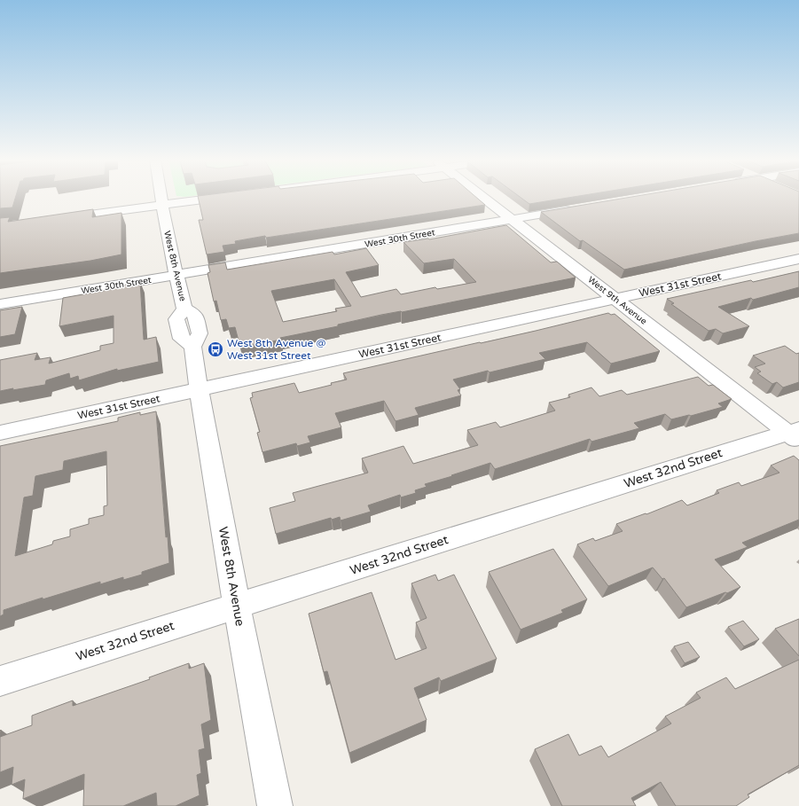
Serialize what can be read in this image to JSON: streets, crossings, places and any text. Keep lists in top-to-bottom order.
{
  "streets": {
    "street": [
      "West 30th Street",
      "West 8th Avenue",
      "West 31st Street",
      "West 9th Avenue",
      "West 32nd Street"
    ]
  },
  "crossings": [
    ["West 30th Street", "West 8th Avenue"],
    ["West 30th Street", "West 9th Avenue"],
    ["West 8th Avenue", "West 31st Street"],
    ["West 8th Avenue", "West 32nd Street"],
    ["West 31st Street", "West 9th Avenue"],
    ["West 9th Avenue", "West 32nd Street"]
  ],
  "places": {
    "bus stop": ["West 8th Avenue @ West 31st Street"]
  }
}
